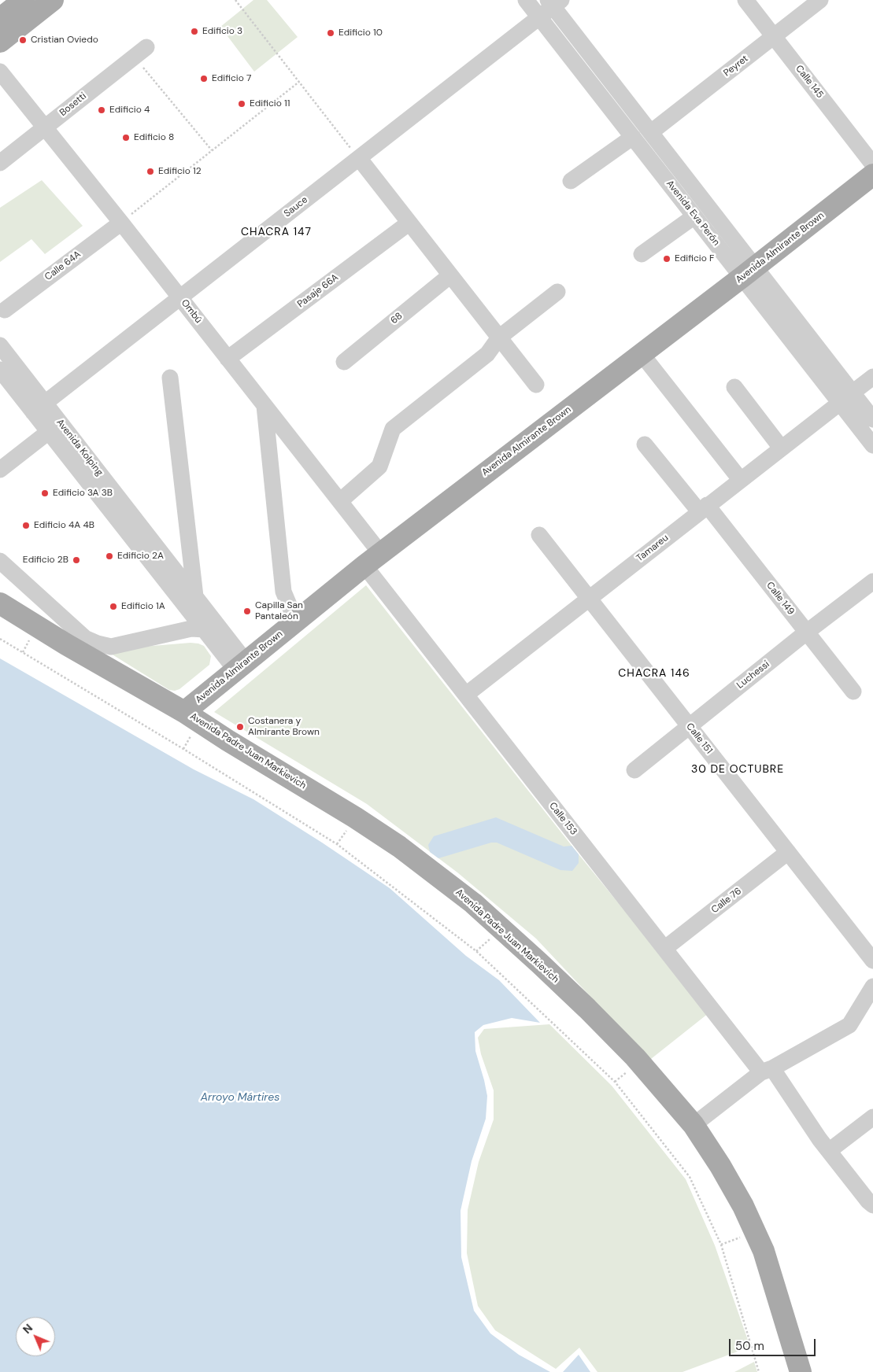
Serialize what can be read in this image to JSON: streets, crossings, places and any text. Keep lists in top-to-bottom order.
{
  "streets": {
    "main road": ["Avenida Almirante Brown", "Avenida Padre Juan Markievich"],
    "street": [
      "Peyret",
      "Calle 145",
      "Bosetti",
      "Sauce",
      "Avenida Eva Perón",
      "Calle 64A",
      "Pasaje 66A",
      "Ombú",
      "68",
      "Avenida Kolping",
      "Tamareu",
      "Calle 149",
      "Luchessi",
      "Calle 151",
      "Calle 153",
      "Calle 76"
    ]
  },
  "crossings": [
    ["Peyret", "Calle 145"],
    ["Peyret", "Avenida Eva Perón"],
    ["Bosetti", "Ombú"],
    ["Sauce", "Avenida Eva Perón"],
    ["Sauce", "Ombú"],
    ["Sauce", "Avenida Kolping"],
    ["Avenida Eva Perón", "Avenida Almirante Brown"],
    ["Avenida Eva Perón", "Tamareu"],
    ["Avenida Almirante Brown", "Ombú"],
    ["Avenida Almirante Brown", "Avenida Kolping"],
    ["Avenida Almirante Brown", "Avenida Padre Juan Markievich"],
    ["Avenida Almirante Brown", "Calle 153"],
    ["Calle 64A", "Ombú"],
    ["Pasaje 66A", "Ombú"],
    ["Ombú", "Calle 153"],
    ["Tamareu", "Calle 149"],
    ["Tamareu", "Calle 151"],
    ["Tamareu", "Calle 153"],
    ["Calle 149", "Luchessi"],
    ["Luchessi", "Calle 151"],
    ["Calle 151", "Calle 76"],
    ["Calle 153", "Calle 76"]
  ],
  "districts": ["CHACRA 147", "CHACRA 146", "30 DE OCTUBRE"],
  "water": ["Arroyo Mártires"],
  "places": [
    "Edificio 3",
    "Edificio 10",
    "Cristian Oviedo",
    "Edificio 7",
    "Edificio 11",
    "Edificio 4",
    "Edificio 8",
    "Edificio 12",
    "Edificio F",
    "Edificio 3A 3B",
    "Edificio 4A 4B",
    "Edificio 2A",
    "Edificio 2B",
    "Edificio 1A",
    "Capilla San Pantaleón",
    "Costanera y Almirante Brown"
  ],
  "scale_bar": "50 m",
  "north": "top left"
}
